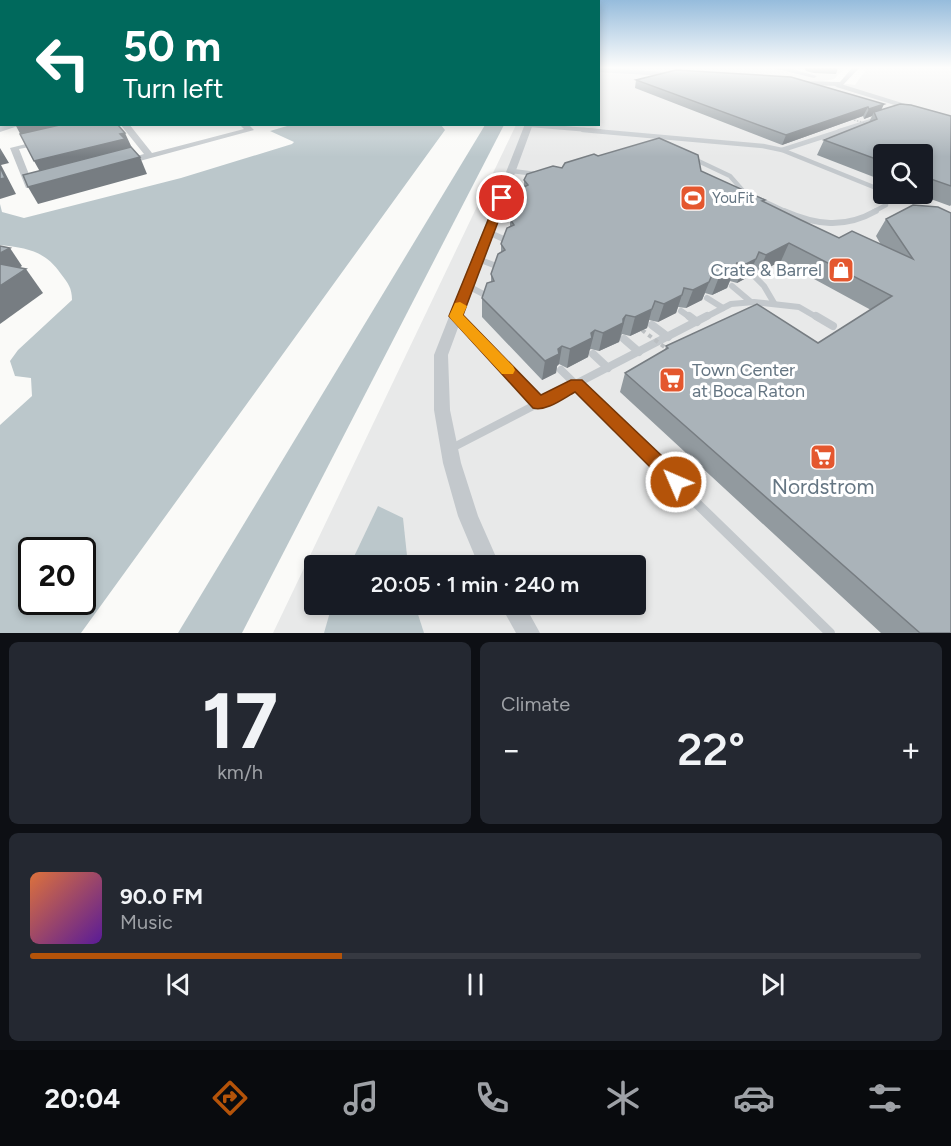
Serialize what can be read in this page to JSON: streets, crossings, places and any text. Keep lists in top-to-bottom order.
{
  "places": {
    "sports": ["YouFit"],
    "shop": ["Crate & Barrel"],
    "supermarket": ["Town Center at Boca Raton", "Nordstrom"]
  },
  "page": {
    "turn": ["50 m", "Turn left"],
    "limit": "20",
    "trip": "20:05 · 1 min · 240 m",
    "tile": [
      ["17", "km/h"],
      "Climate"
    ],
    "heat": ["−", "22°", "+"],
    "song": ["90.0 FM", "Music"],
    "tabs": "20:04"
  }
}
